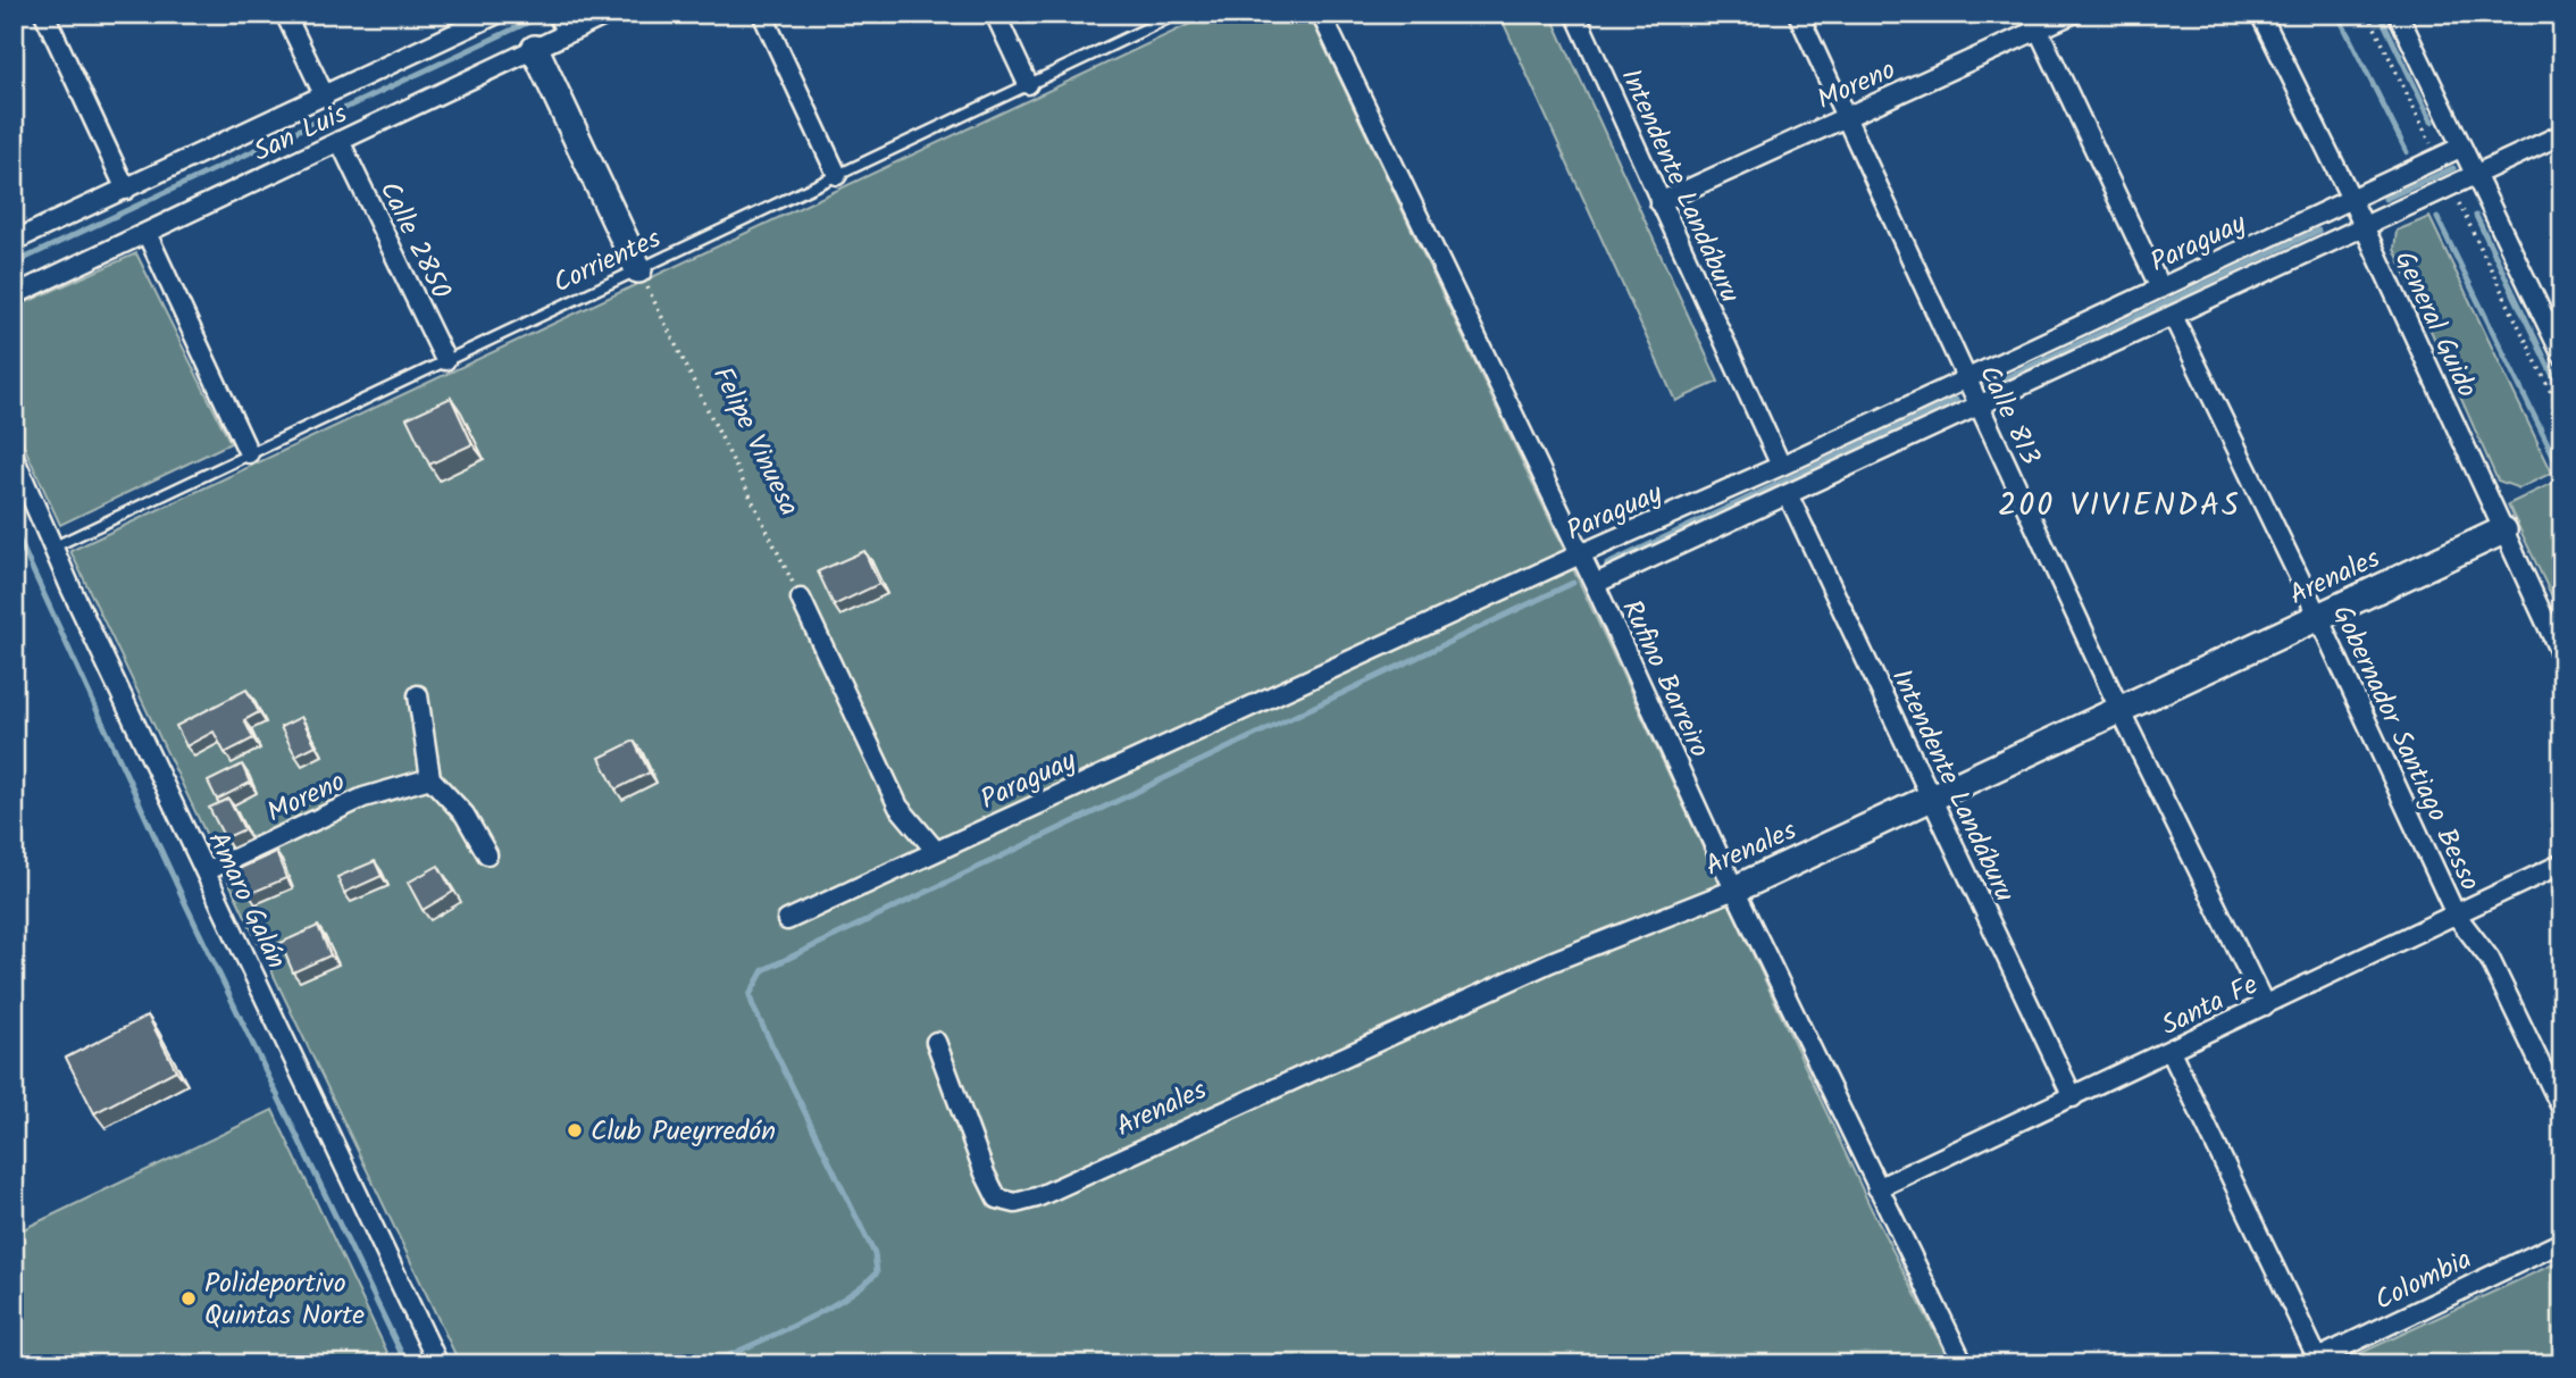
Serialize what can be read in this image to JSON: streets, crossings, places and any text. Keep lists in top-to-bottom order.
{
  "streets": {
    "street": [
      "Moreno",
      "San Luis",
      "Intendente Landáburu",
      "Calle 2850",
      "Paraguay",
      "General Guido",
      "Calle 813",
      "Arenales",
      "Rufino Barreiro",
      "Gobernador Santiago Besso",
      "Amaro Galán",
      "Santa Fe",
      "Colombia"
    ],
    "lane": ["Corrientes"],
    "path": ["Felipe Vinuesa"]
  },
  "crossings": [
    ["Moreno", "Intendente Landáburu"],
    ["Moreno", "Calle 813"],
    ["Moreno", "Amaro Galán"],
    ["San Luis", "Calle 2850"],
    ["Intendente Landáburu", "Paraguay"],
    ["Intendente Landáburu", "Arenales"],
    ["Intendente Landáburu", "Santa Fe"],
    ["Calle 2850", "Corrientes"],
    ["Paraguay", "General Guido"],
    ["Paraguay", "Calle 813"],
    ["Paraguay", "Rufino Barreiro"],
    ["Paraguay", "Gobernador Santiago Besso"],
    ["Corrientes", "Felipe Vinuesa"],
    ["Corrientes", "Amaro Galán"],
    ["General Guido", "Arenales"],
    ["Calle 813", "Arenales"],
    ["Calle 813", "Santa Fe"],
    ["Arenales", "Rufino Barreiro"],
    ["Arenales", "Gobernador Santiago Besso"],
    ["Rufino Barreiro", "Santa Fe"],
    ["Gobernador Santiago Besso", "Santa Fe"]
  ],
  "districts": ["200 VIVIENDAS"],
  "places": ["Club Pueyrredón", "Polideportivo Quintas Norte"]
}
